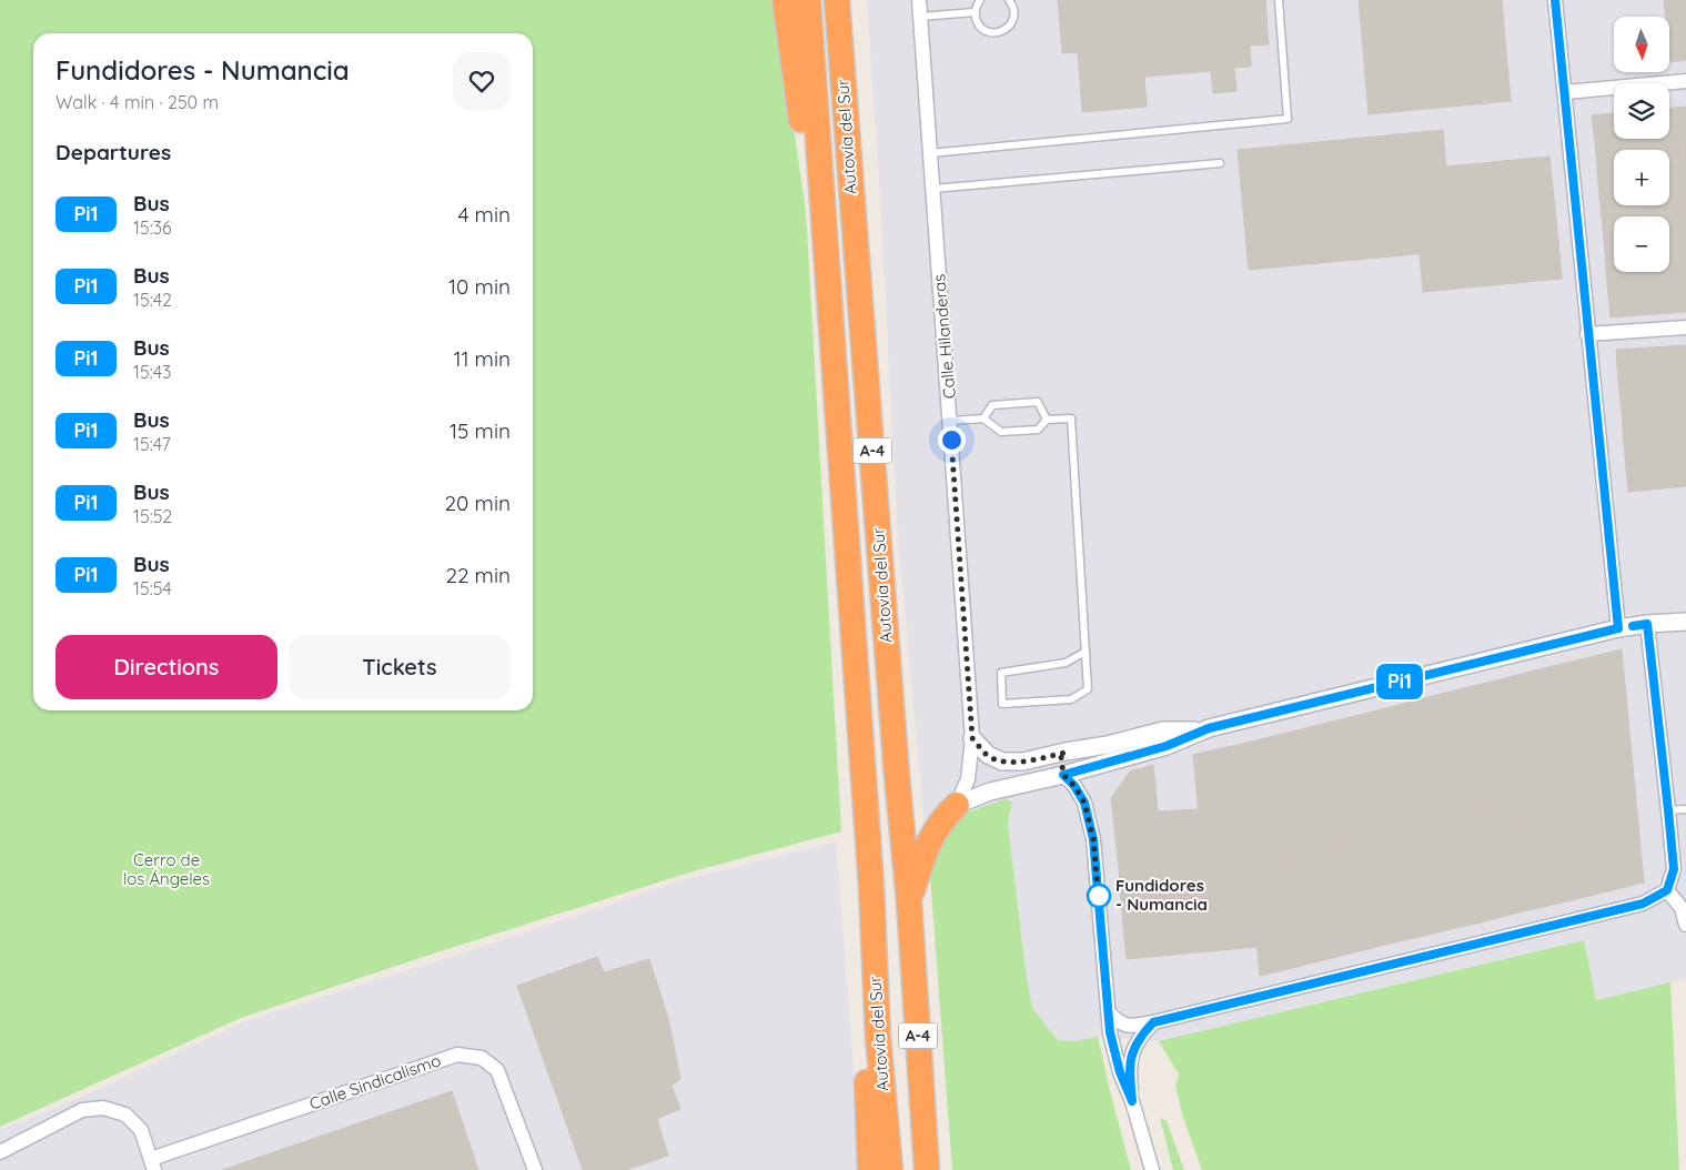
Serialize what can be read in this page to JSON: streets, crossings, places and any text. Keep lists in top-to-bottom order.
{
  "streets": {
    "highway": ["Autovía del Sur", "A-4"],
    "street": ["Calle Hilanderas", "Calle Sindicalismo"]
  },
  "parks": ["Cerro de los Ángeles"],
  "places": ["Fundidores - Numancia"],
  "lines": ["bus line Pi1"],
  "north": "bottom",
  "page": {
    "on_map": "Pi1",
    "map_buttons": ["+", "−"],
    "heading": [
      ["Fundidores - Numancia", "Walk · 4 min · 250 m"],
      "Departures"
    ],
    "list": [
      {
        "mark": "Pi1",
        "name": "Bus",
        "note": "15:36",
        "value": "4 min"
      },
      {
        "mark": "Pi1",
        "name": "Bus",
        "note": "15:42",
        "value": "10 min"
      },
      {
        "mark": "Pi1",
        "name": "Bus",
        "note": "15:43",
        "value": "11 min"
      },
      {
        "mark": "Pi1",
        "name": "Bus",
        "note": "15:47",
        "value": "15 min"
      },
      {
        "mark": "Pi1",
        "name": "Bus",
        "note": "15:52",
        "value": "20 min"
      },
      {
        "mark": "Pi1",
        "name": "Bus",
        "note": "15:54",
        "value": "22 min"
      }
    ],
    "buttons": ["Directions", "Tickets"]
  }
}
